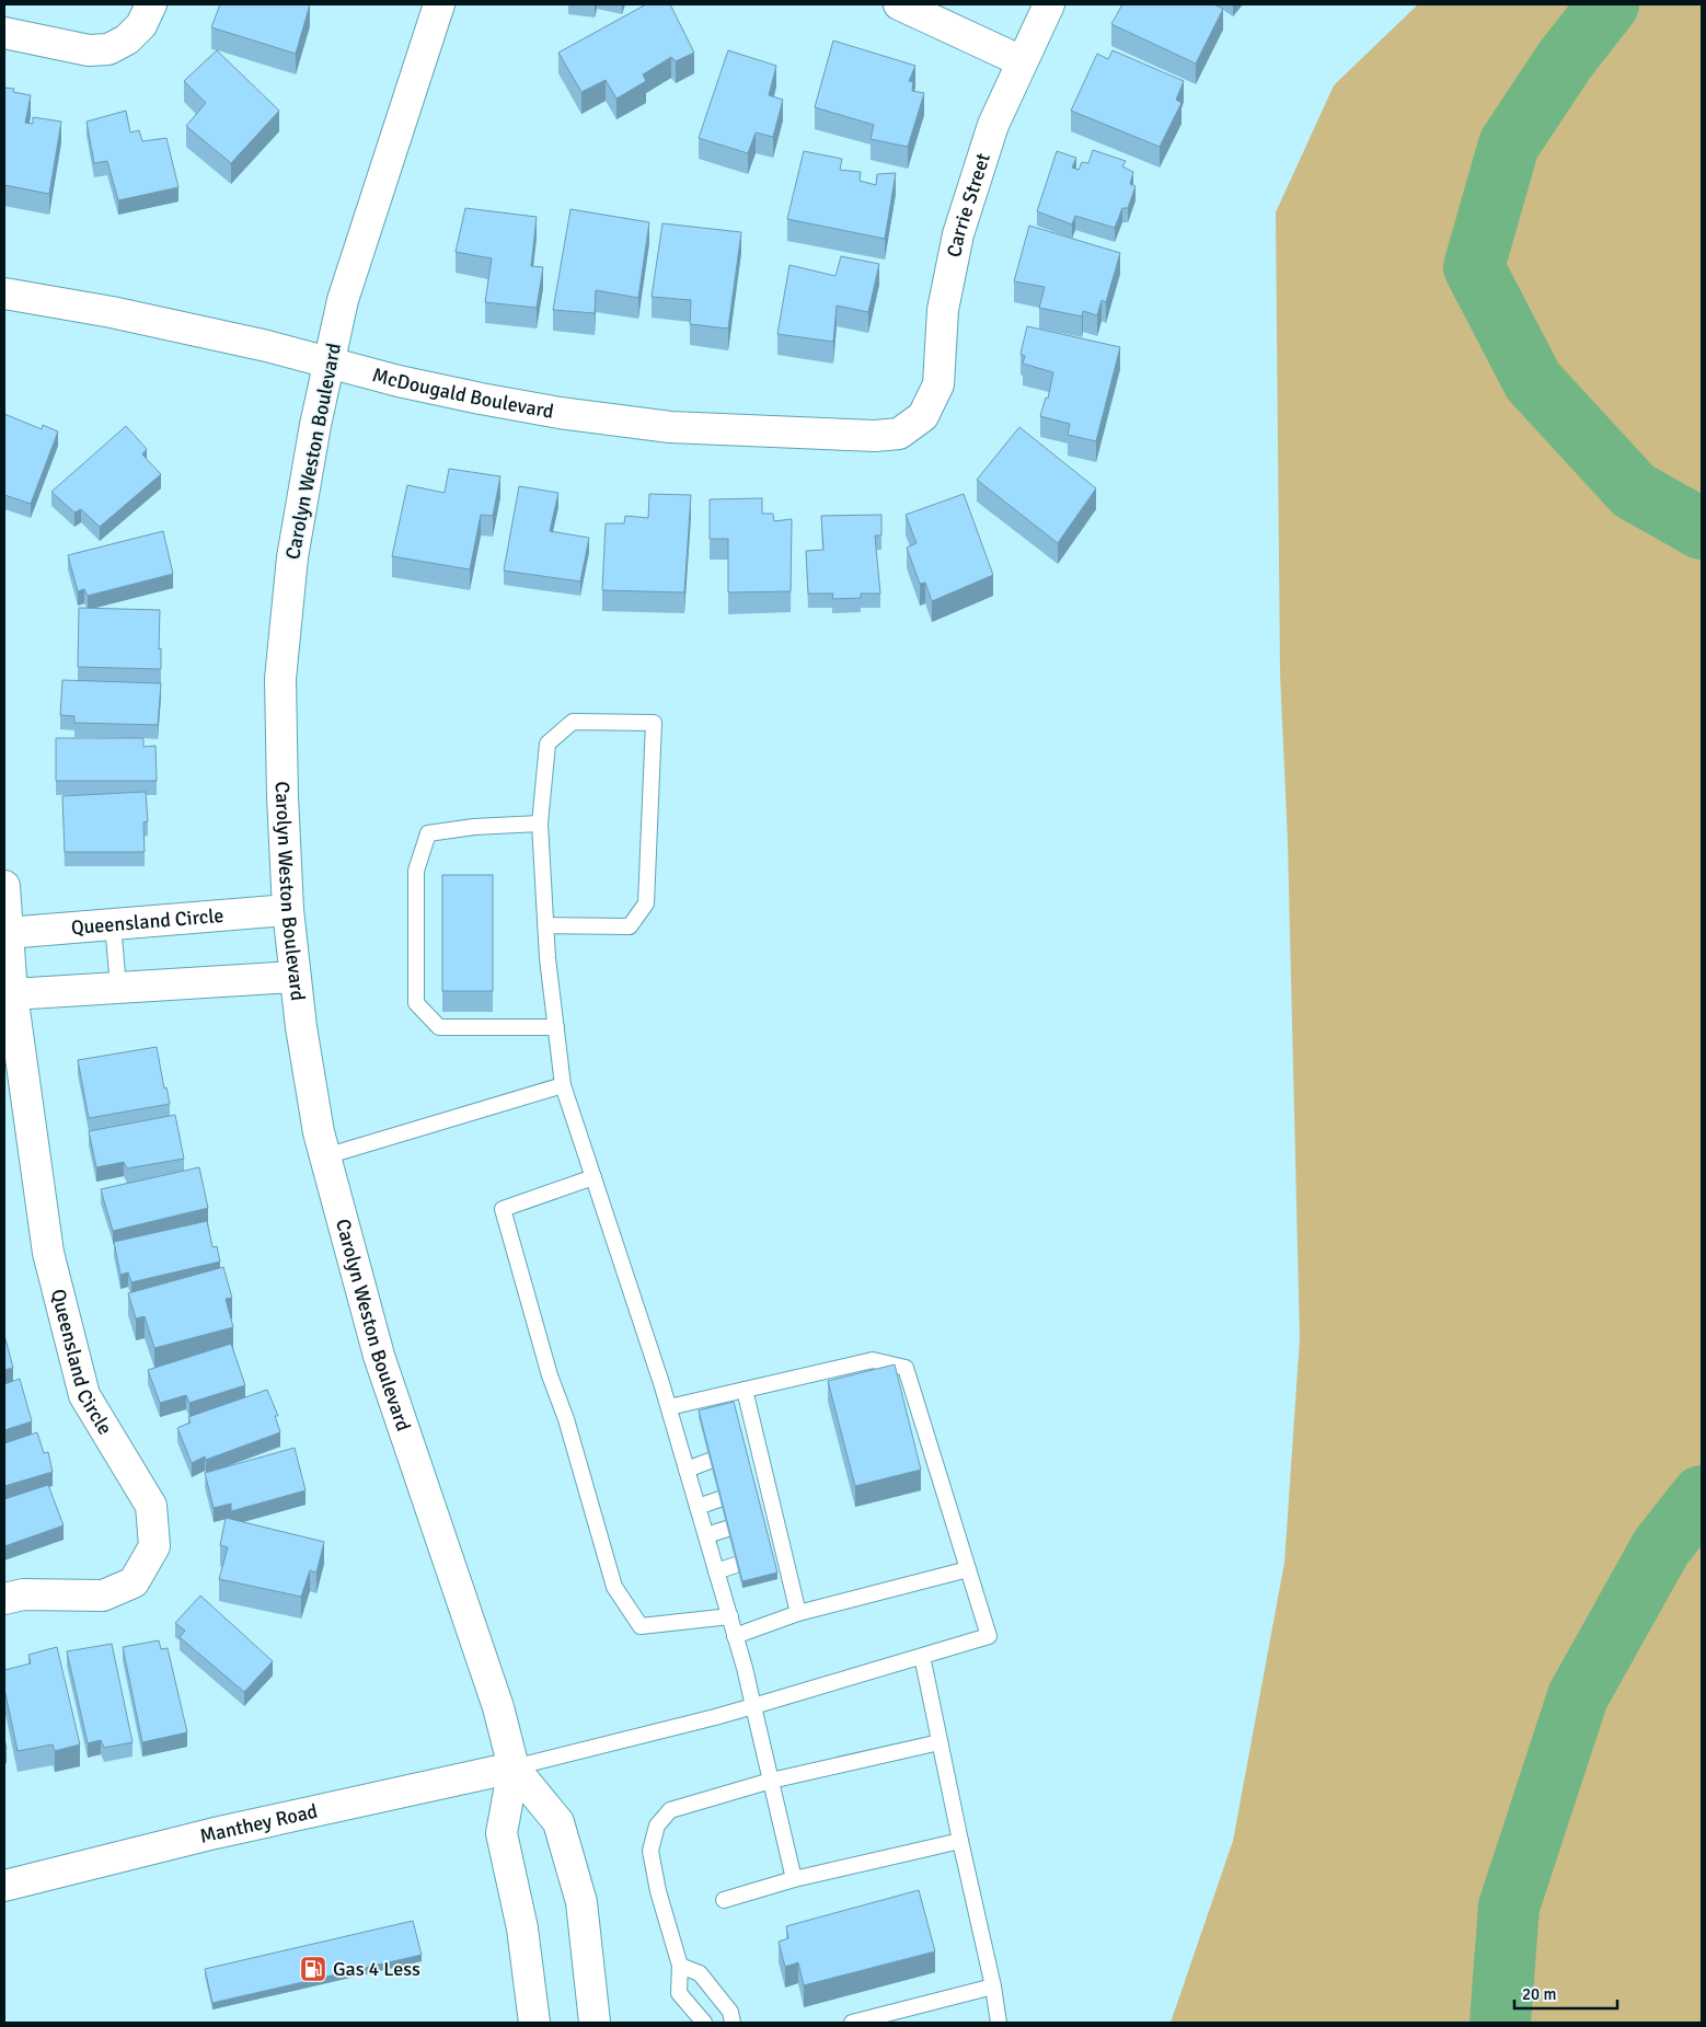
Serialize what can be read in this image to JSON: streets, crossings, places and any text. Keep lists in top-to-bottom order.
{
  "streets": {
    "street": [
      "Carrie Street",
      "McDougald Boulevard",
      "Carolyn Weston Boulevard",
      "Queensland Circle",
      "Manthey Road"
    ]
  },
  "crossings": [
    ["Carrie Street", "McDougald Boulevard"],
    ["McDougald Boulevard", "Carolyn Weston Boulevard"],
    ["Carolyn Weston Boulevard", "Queensland Circle"],
    ["Carolyn Weston Boulevard", "Manthey Road"]
  ],
  "places": {
    "fuel station": ["Gas 4 Less"]
  },
  "scale_bar": "20 m"
}
